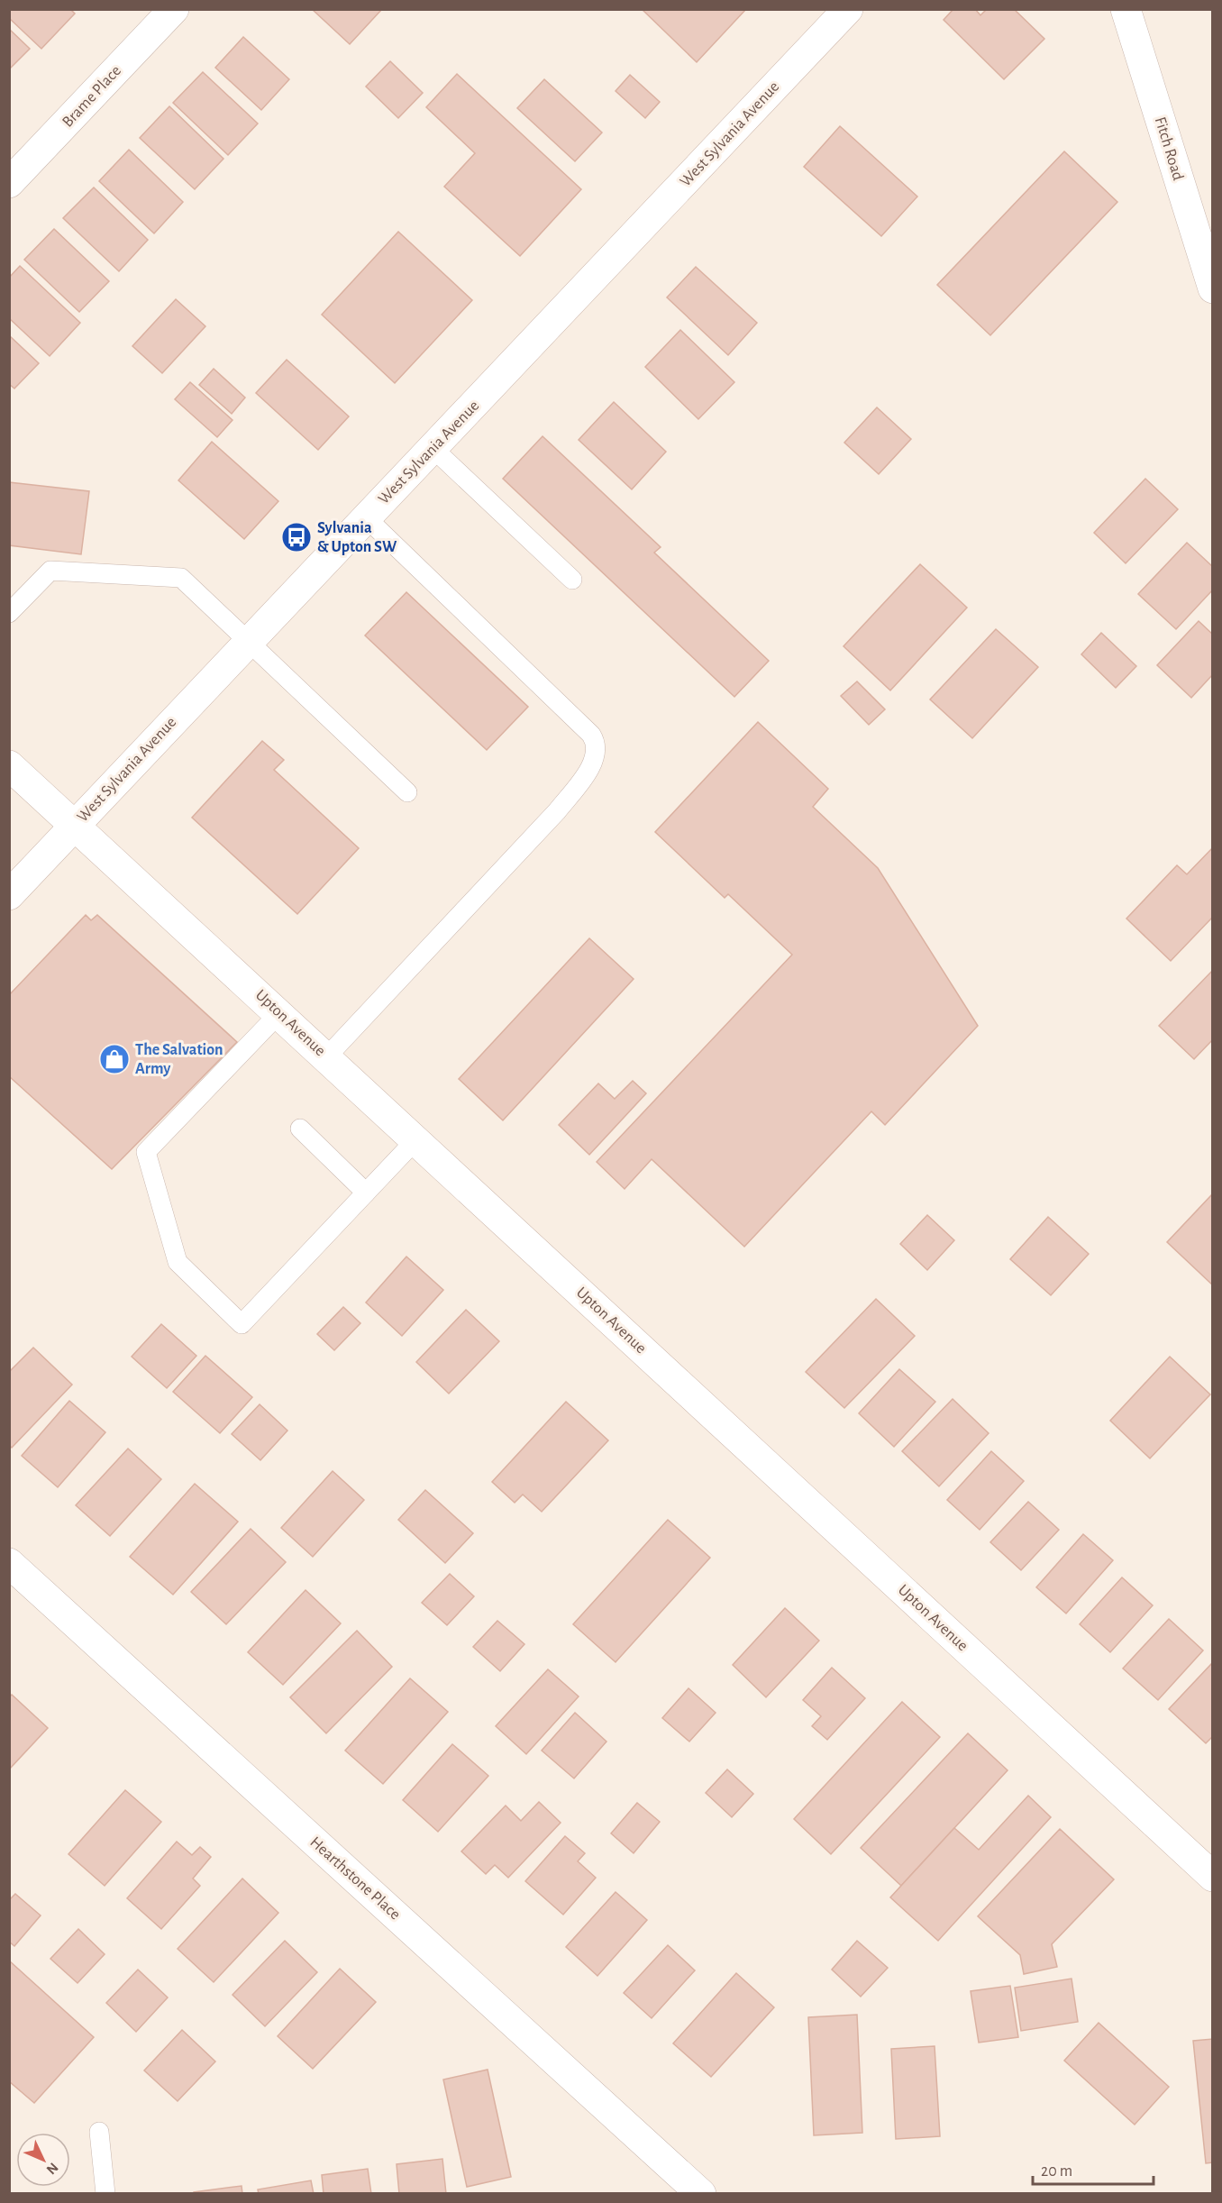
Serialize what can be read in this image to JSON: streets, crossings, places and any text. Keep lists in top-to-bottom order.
{
  "streets": {
    "street": [
      "Brame Place",
      "West Sylvania Avenue",
      "Fitch Road",
      "Upton Avenue",
      "Hearthstone Place"
    ]
  },
  "crossings": [
    ["West Sylvania Avenue", "Upton Avenue"]
  ],
  "places": {
    "bus stop": ["Sylvania & Upton SW"],
    "shop": ["The Salvation Army"]
  },
  "scale_bar": "20 m",
  "north": "bottom right"
}
